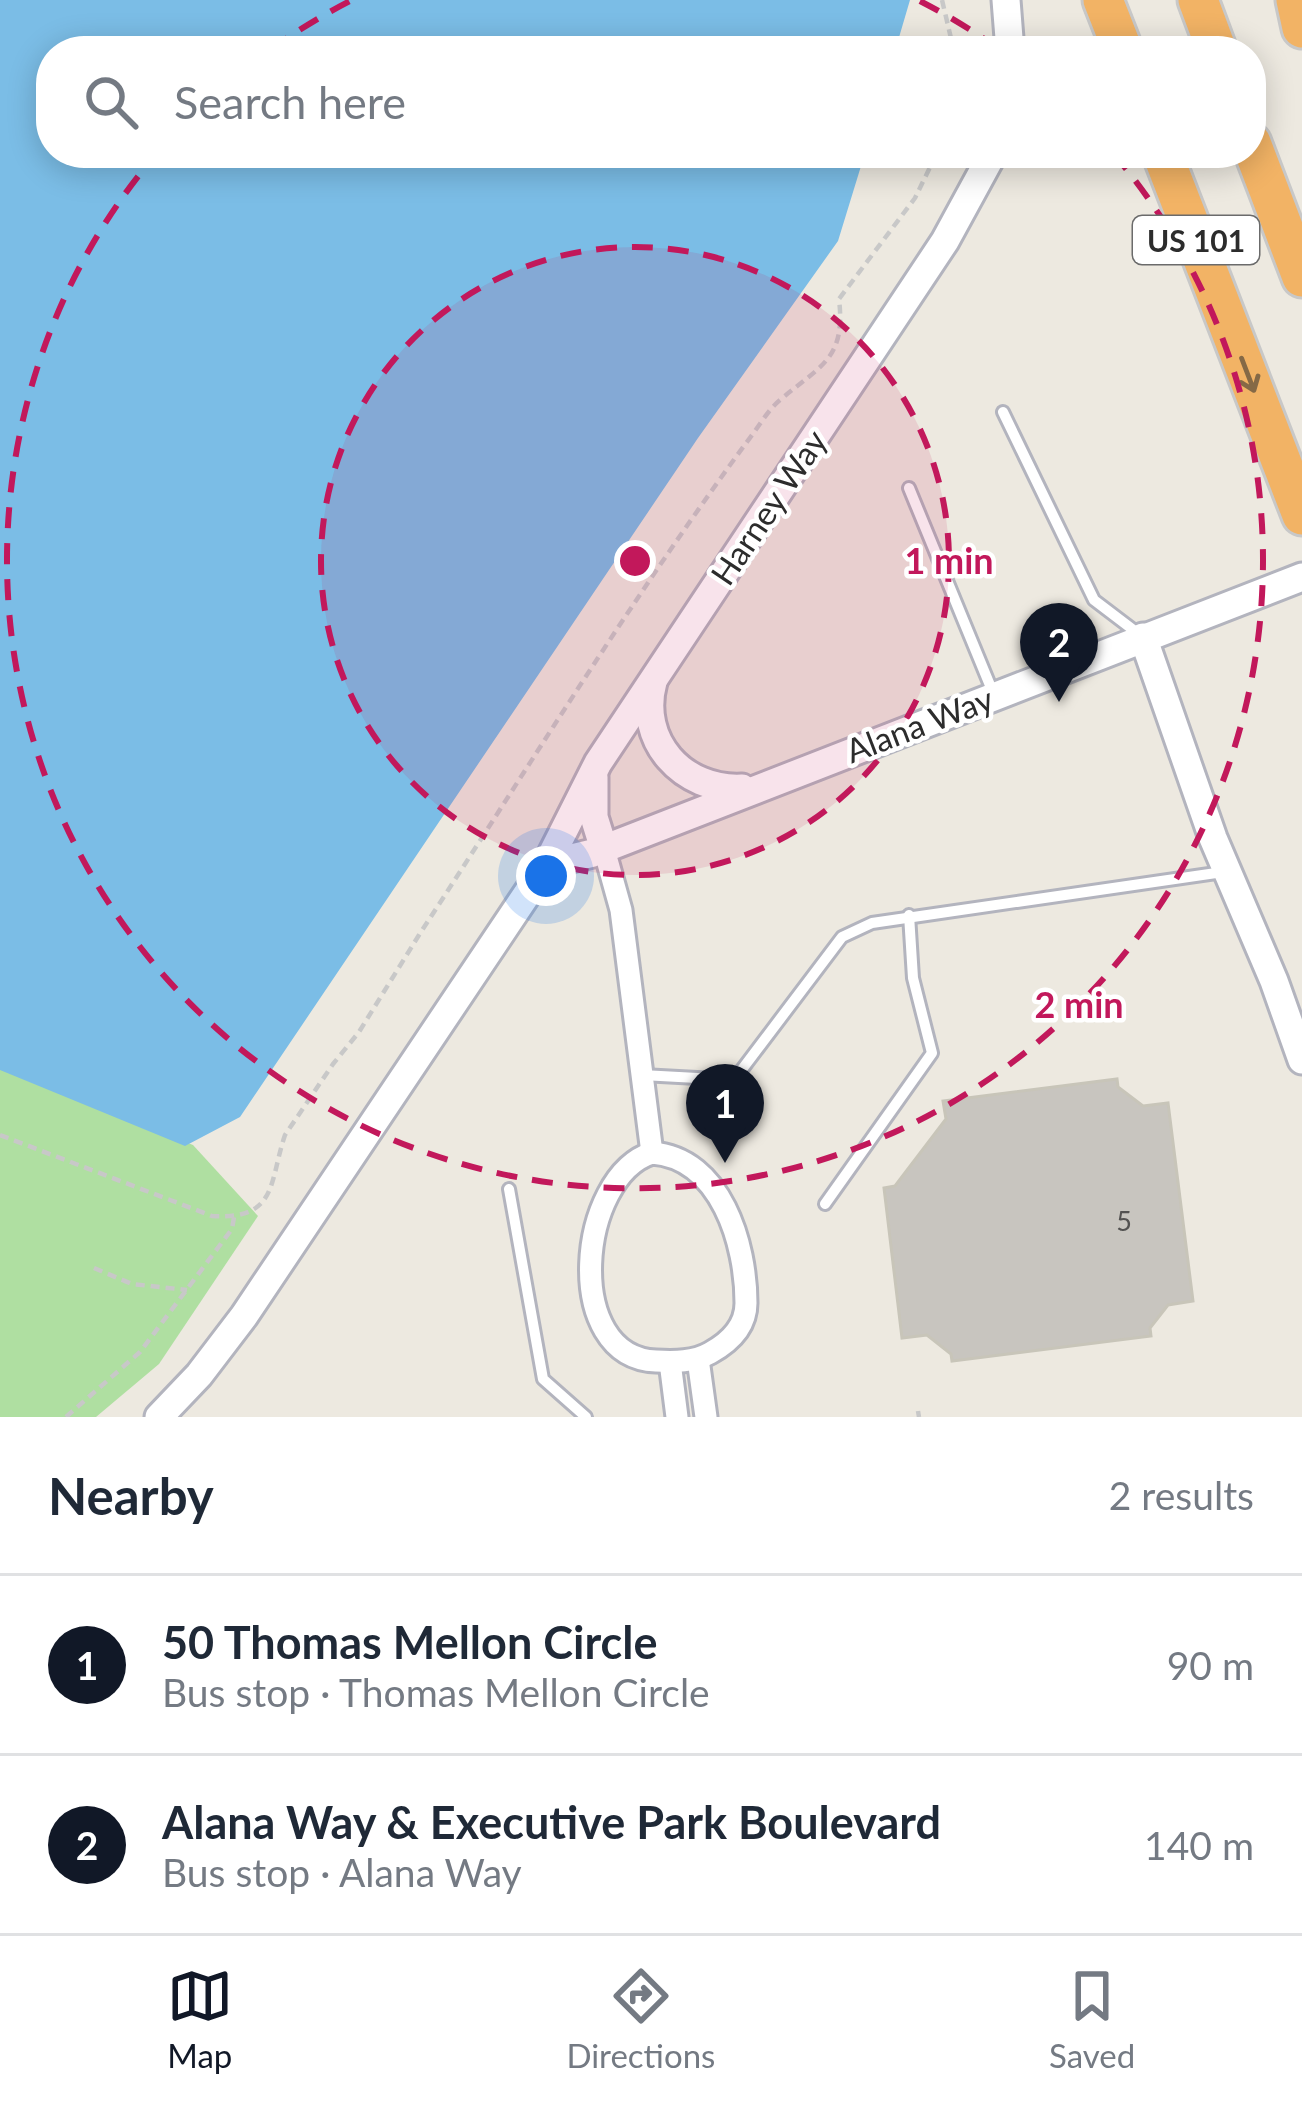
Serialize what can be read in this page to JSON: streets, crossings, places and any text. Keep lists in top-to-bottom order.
{
  "streets": {
    "highway": ["US 101"],
    "street": ["Harney Way", "Alana Way"]
  },
  "house_numbers": ["5"],
  "page": {
    "search": "Search here",
    "pins": ["2", "1"],
    "heading": ["Nearby", "2 results"],
    "list": [
      {
        "mark": "1",
        "name": "50 Thomas Mellon Circle",
        "note": "Bus stop · Thomas Mellon Circle",
        "value": "90 m"
      },
      {
        "mark": "2",
        "name": "Alana Way & Executive Park Boulevard",
        "note": "Bus stop · Alana Way",
        "value": "140 m"
      }
    ],
    "nav": ["Map", "Directions", "Saved"]
  },
  "rings": ["1 min", "2 min"]
}
